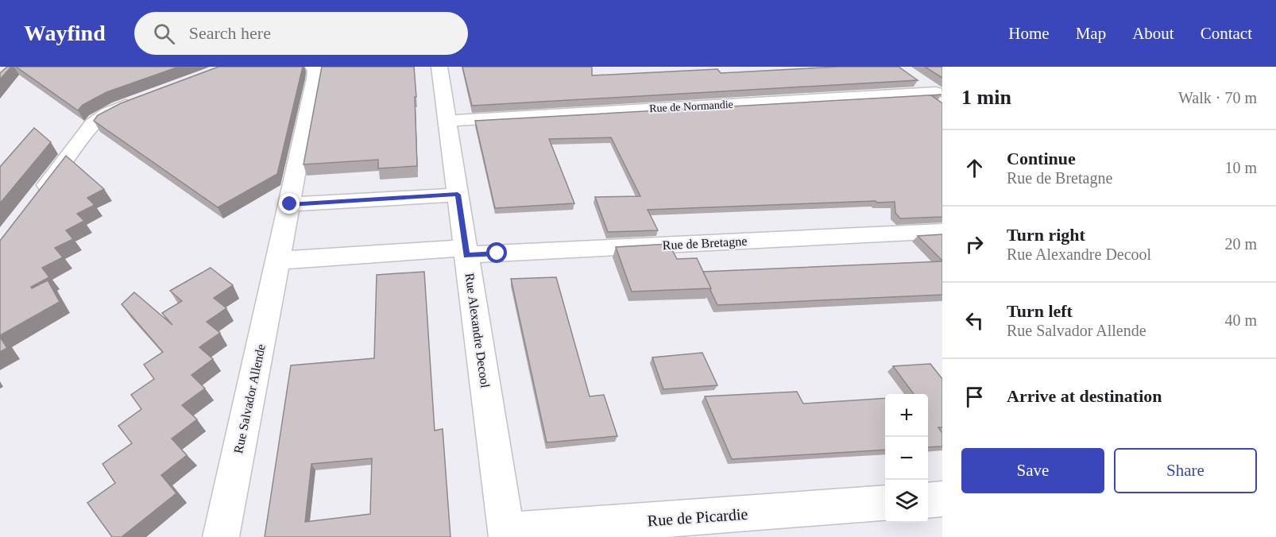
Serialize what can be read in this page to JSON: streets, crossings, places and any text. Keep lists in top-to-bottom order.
{
  "streets": {
    "street": [
      "Rue de Normandie",
      "Rue de Bretagne",
      "Rue Alexandre Decool",
      "Rue Salvador Allende",
      "Rue de Picardie"
    ]
  },
  "crossings": [
    ["Rue de Normandie", "Rue Alexandre Decool"],
    ["Rue de Bretagne", "Rue Alexandre Decool"],
    ["Rue Alexandre Decool", "Rue de Picardie"]
  ],
  "page": {
    "header": "Wayfind",
    "search": "Search here",
    "nav": [
      "Home",
      "Map",
      "About",
      "Contact"
    ],
    "heading": ["1 min", "Walk · 70 m"],
    "list": [
      ["Continue", "Rue de Bretagne", "10 m"],
      ["Turn right", "Rue Alexandre Decool", "20 m"],
      ["Turn left", "Rue Salvador Allende", "40 m"],
      "Arrive at destination"
    ],
    "map_buttons": ["+", "−"],
    "buttons": ["Save", "Share"]
  }
}
